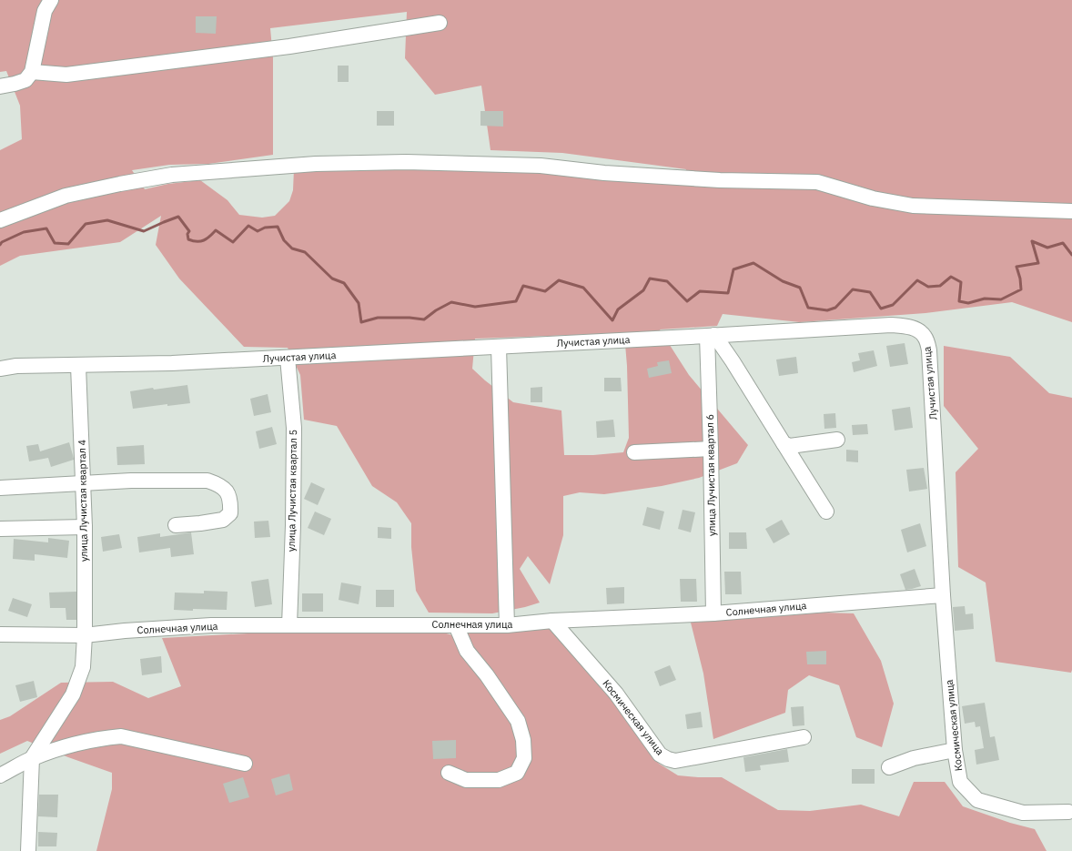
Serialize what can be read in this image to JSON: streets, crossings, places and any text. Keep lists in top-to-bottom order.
{
  "streets": {
    "street": [
      "Лучистая улица",
      "улица Лучистая квартал 6",
      "улица Лучистая квартал 5",
      "улица Лучистая квартал 4",
      "Солнечная улица",
      "Космическая улица"
    ]
  },
  "crossings": [
    ["Лучистая улица", "улица Лучистая квартал 6"],
    ["Лучистая улица", "улица Лучистая квартал 5"],
    ["Лучистая улица", "улица Лучистая квартал 4"],
    ["Лучистая улица", "Солнечная улица"],
    ["Лучистая улица", "Космическая улица"],
    ["улица Лучистая квартал 6", "Солнечная улица"],
    ["улица Лучистая квартал 5", "Солнечная улица"],
    ["улица Лучистая квартал 4", "Солнечная улица"],
    ["Солнечная улица", "Космическая улица"]
  ]
}
